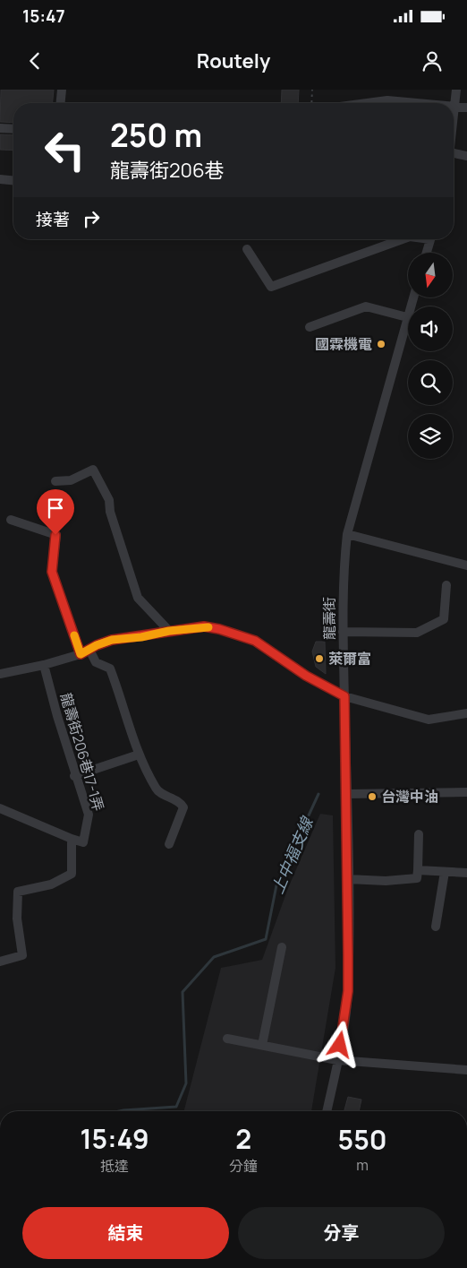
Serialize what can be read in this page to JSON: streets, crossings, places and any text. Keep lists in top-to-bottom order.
{
  "streets": {
    "street": ["龍壽街", "龍壽街206巷17-1弄"]
  },
  "water": ["上中福支線"],
  "places": ["國霖機電", "萊爾富", "台灣中油"],
  "north": "bottom",
  "page": {
    "status": "15:47",
    "header": "Routely",
    "turn": ["250 m", "龍壽街206巷"],
    "then": "接著",
    "eta": [
      "15:49",
      "抵達",
      "2",
      "分鐘",
      "550",
      "m"
    ],
    "buttons": ["結束", "分享"]
  }
}
